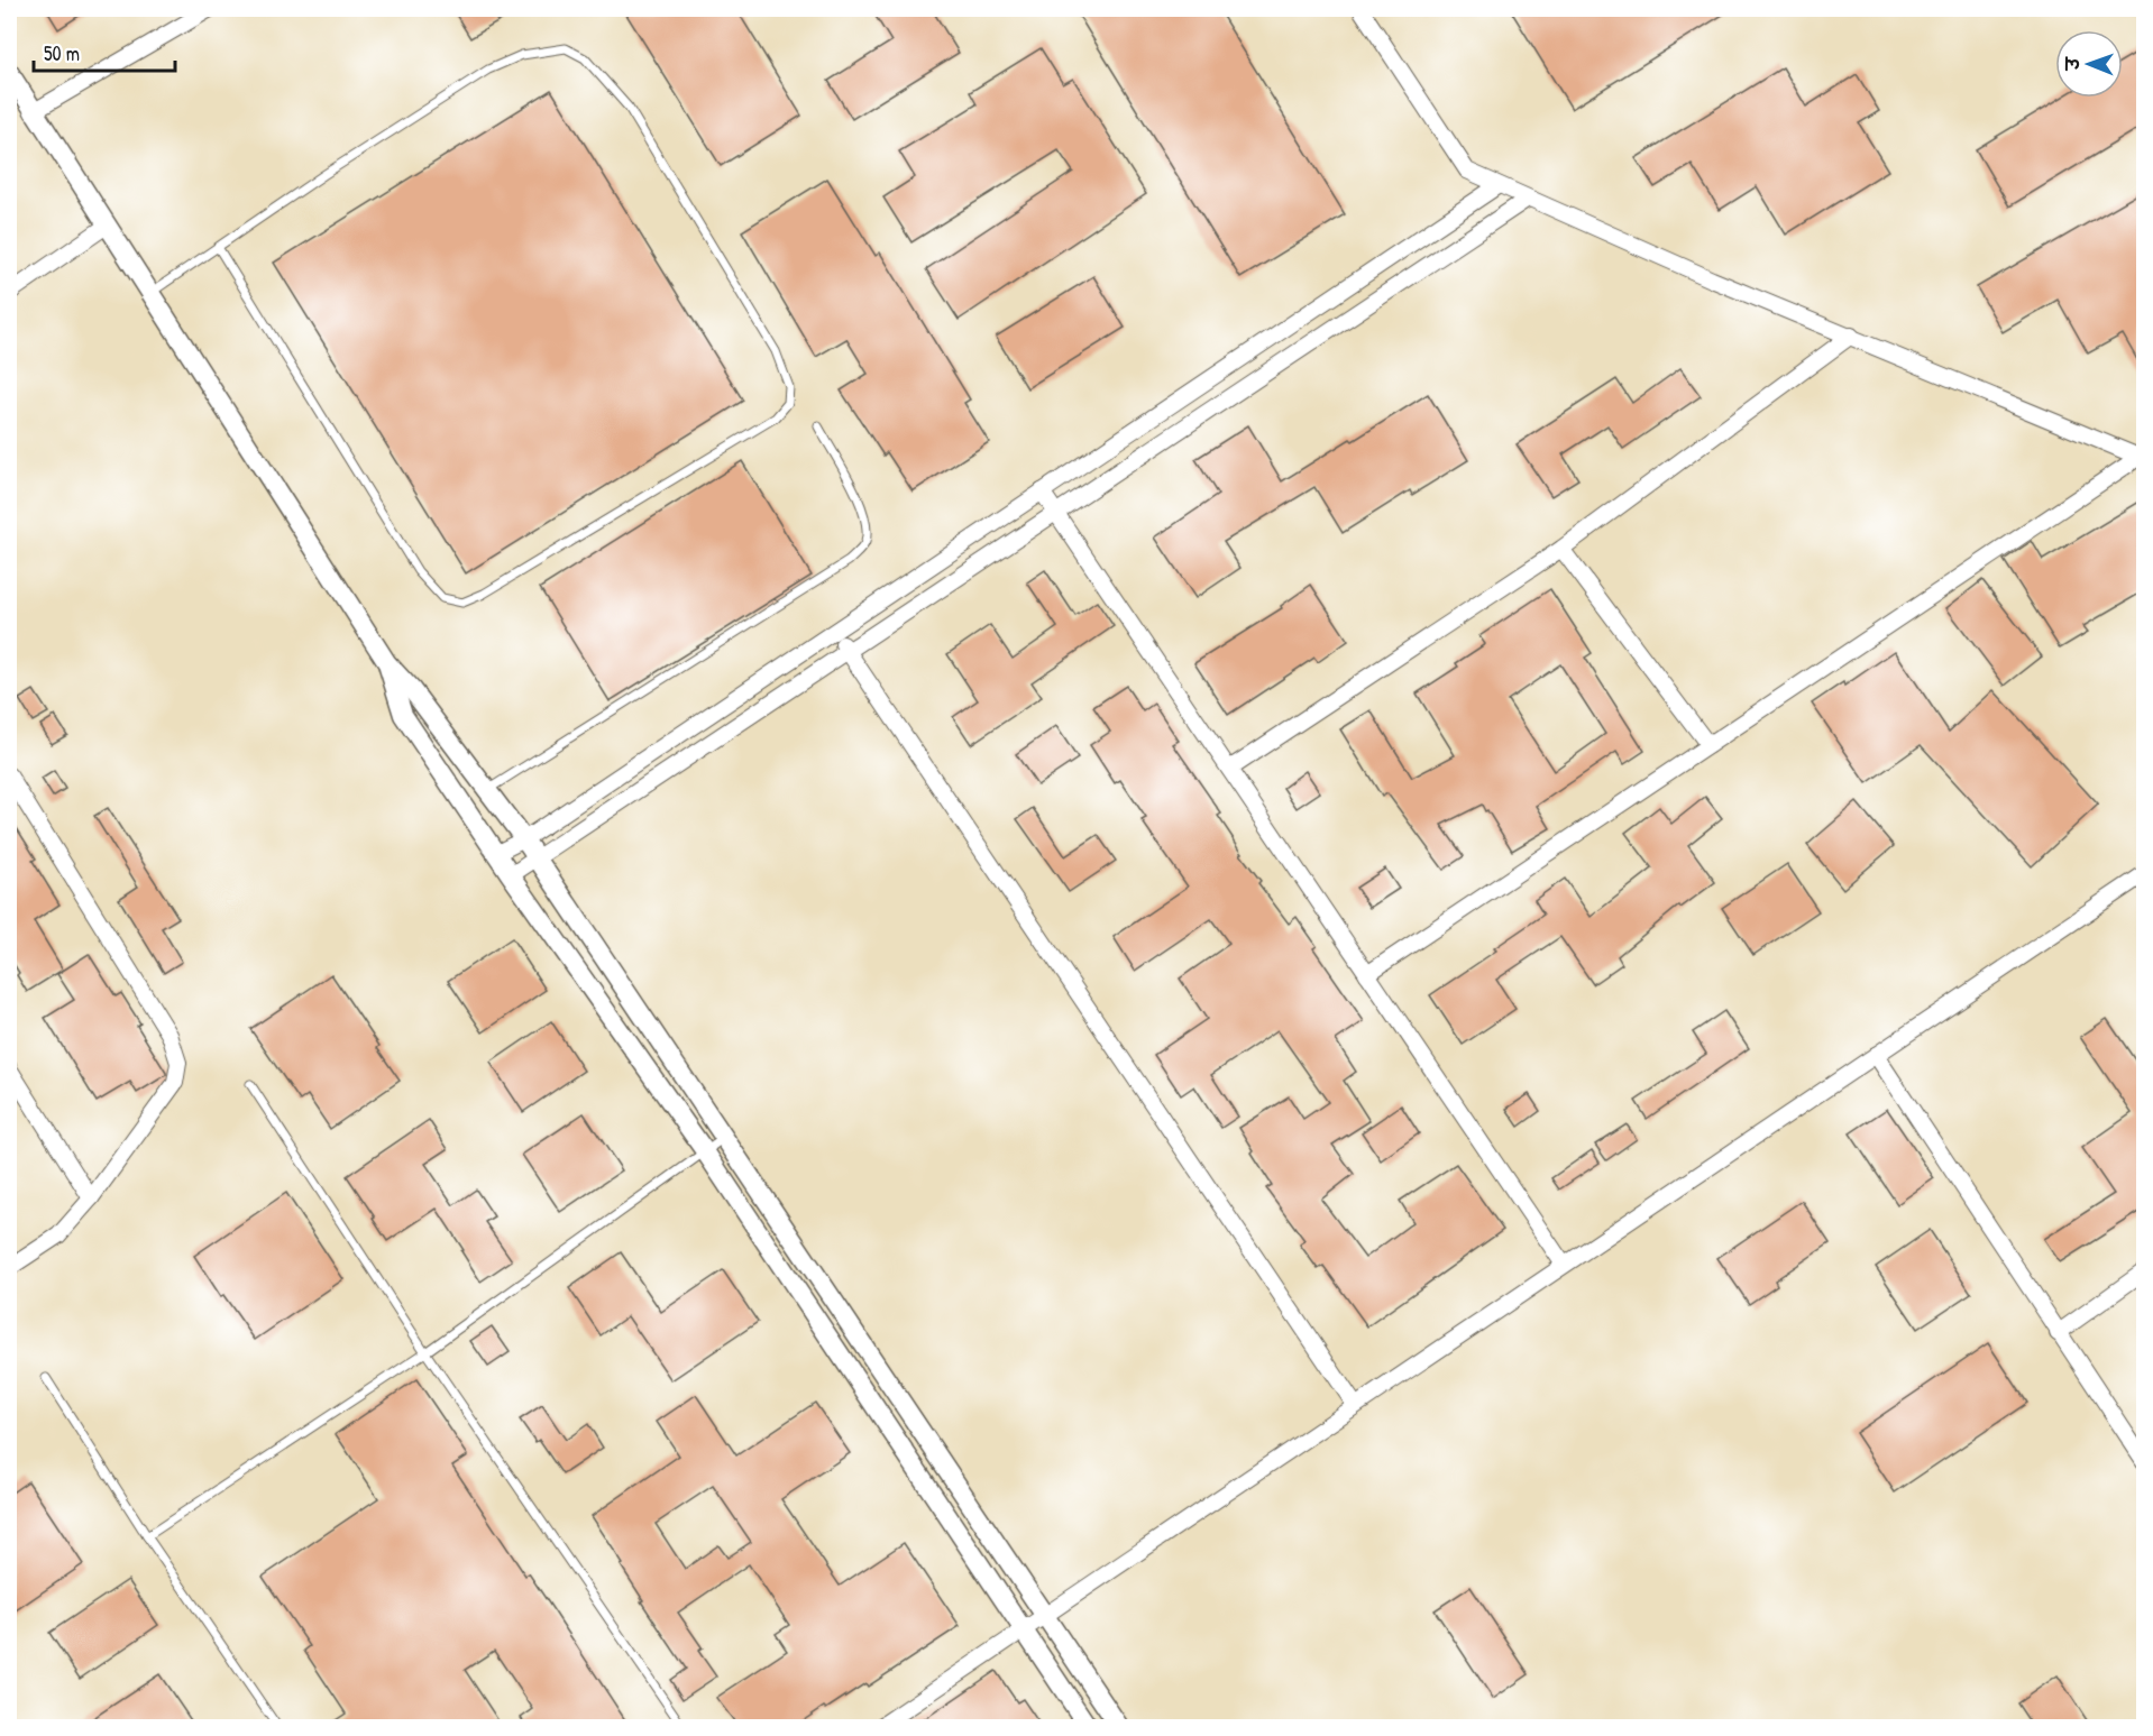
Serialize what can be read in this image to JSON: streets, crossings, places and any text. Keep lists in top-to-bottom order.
{
  "scale_bar": "50 m",
  "north": "left"
}
